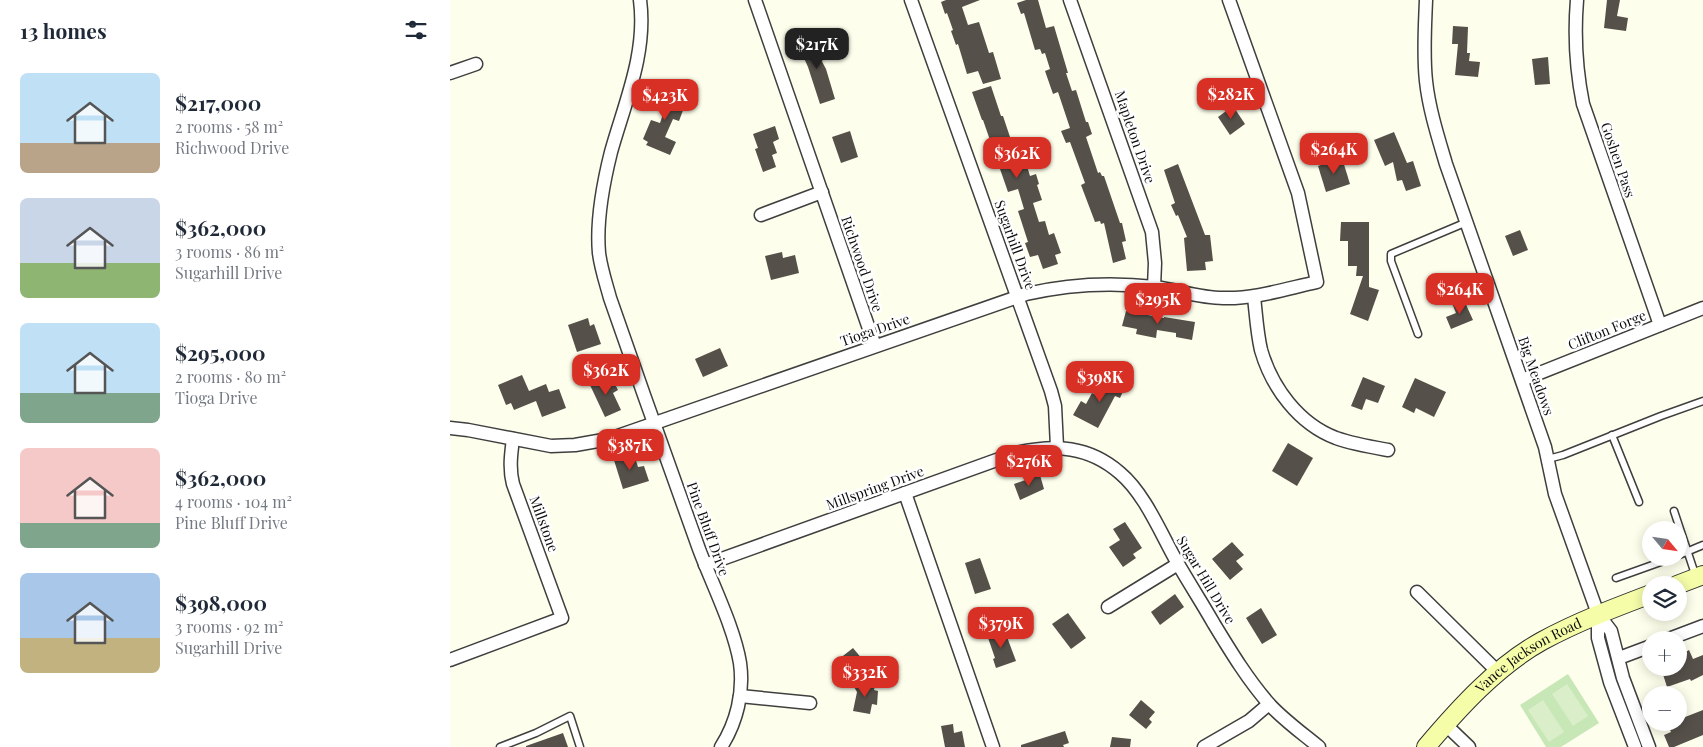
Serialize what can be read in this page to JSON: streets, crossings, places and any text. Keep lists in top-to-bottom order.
{
  "streets": {
    "main road": ["Vance Jackson Road"],
    "street": [
      "Mapleton Drive",
      "Goshen Pass",
      "Sugarhill Drive",
      "Richwood Drive",
      "Tioga Drive",
      "Clifton Forge",
      "Big Meadows",
      "Millspring Drive",
      "Millstone",
      "Pine Bluff Drive",
      "Sugar Hill Drive"
    ]
  },
  "crossings": [
    ["Mapleton Drive", "Tioga Drive"],
    ["Goshen Pass", "Clifton Forge"],
    ["Sugarhill Drive", "Tioga Drive"],
    ["Sugarhill Drive", "Millspring Drive"],
    ["Sugarhill Drive", "Sugar Hill Drive"],
    ["Richwood Drive", "Tioga Drive"],
    ["Tioga Drive", "Millstone"],
    ["Tioga Drive", "Pine Bluff Drive"],
    ["Clifton Forge", "Big Meadows"],
    ["Big Meadows", "Vance Jackson Road"],
    ["Millspring Drive", "Pine Bluff Drive"],
    ["Millspring Drive", "Sugar Hill Drive"]
  ],
  "north": "bottom right",
  "page": {
    "heading": "13 homes",
    "price": [
      "$217K",
      "$282K",
      "$423K",
      "$264K",
      "$362K",
      "$264K",
      "$295K",
      "$362K",
      "$398K",
      "$387K",
      "$276K",
      "$379K",
      "$332K"
    ],
    "list": [
      {
        "name": "$217,000",
        "note": "2 rooms · 58 m² · Richwood Drive"
      },
      {
        "name": "$362,000",
        "note": "3 rooms · 86 m² · Sugarhill Drive"
      },
      {
        "name": "$295,000",
        "note": "2 rooms · 80 m² · Tioga Drive"
      },
      {
        "name": "$362,000",
        "note": "4 rooms · 104 m² · Pine Bluff Drive"
      },
      {
        "name": "$398,000",
        "note": "3 rooms · 92 m² · Sugarhill Drive"
      }
    ],
    "map_buttons": ["+", "−"]
  }
}
